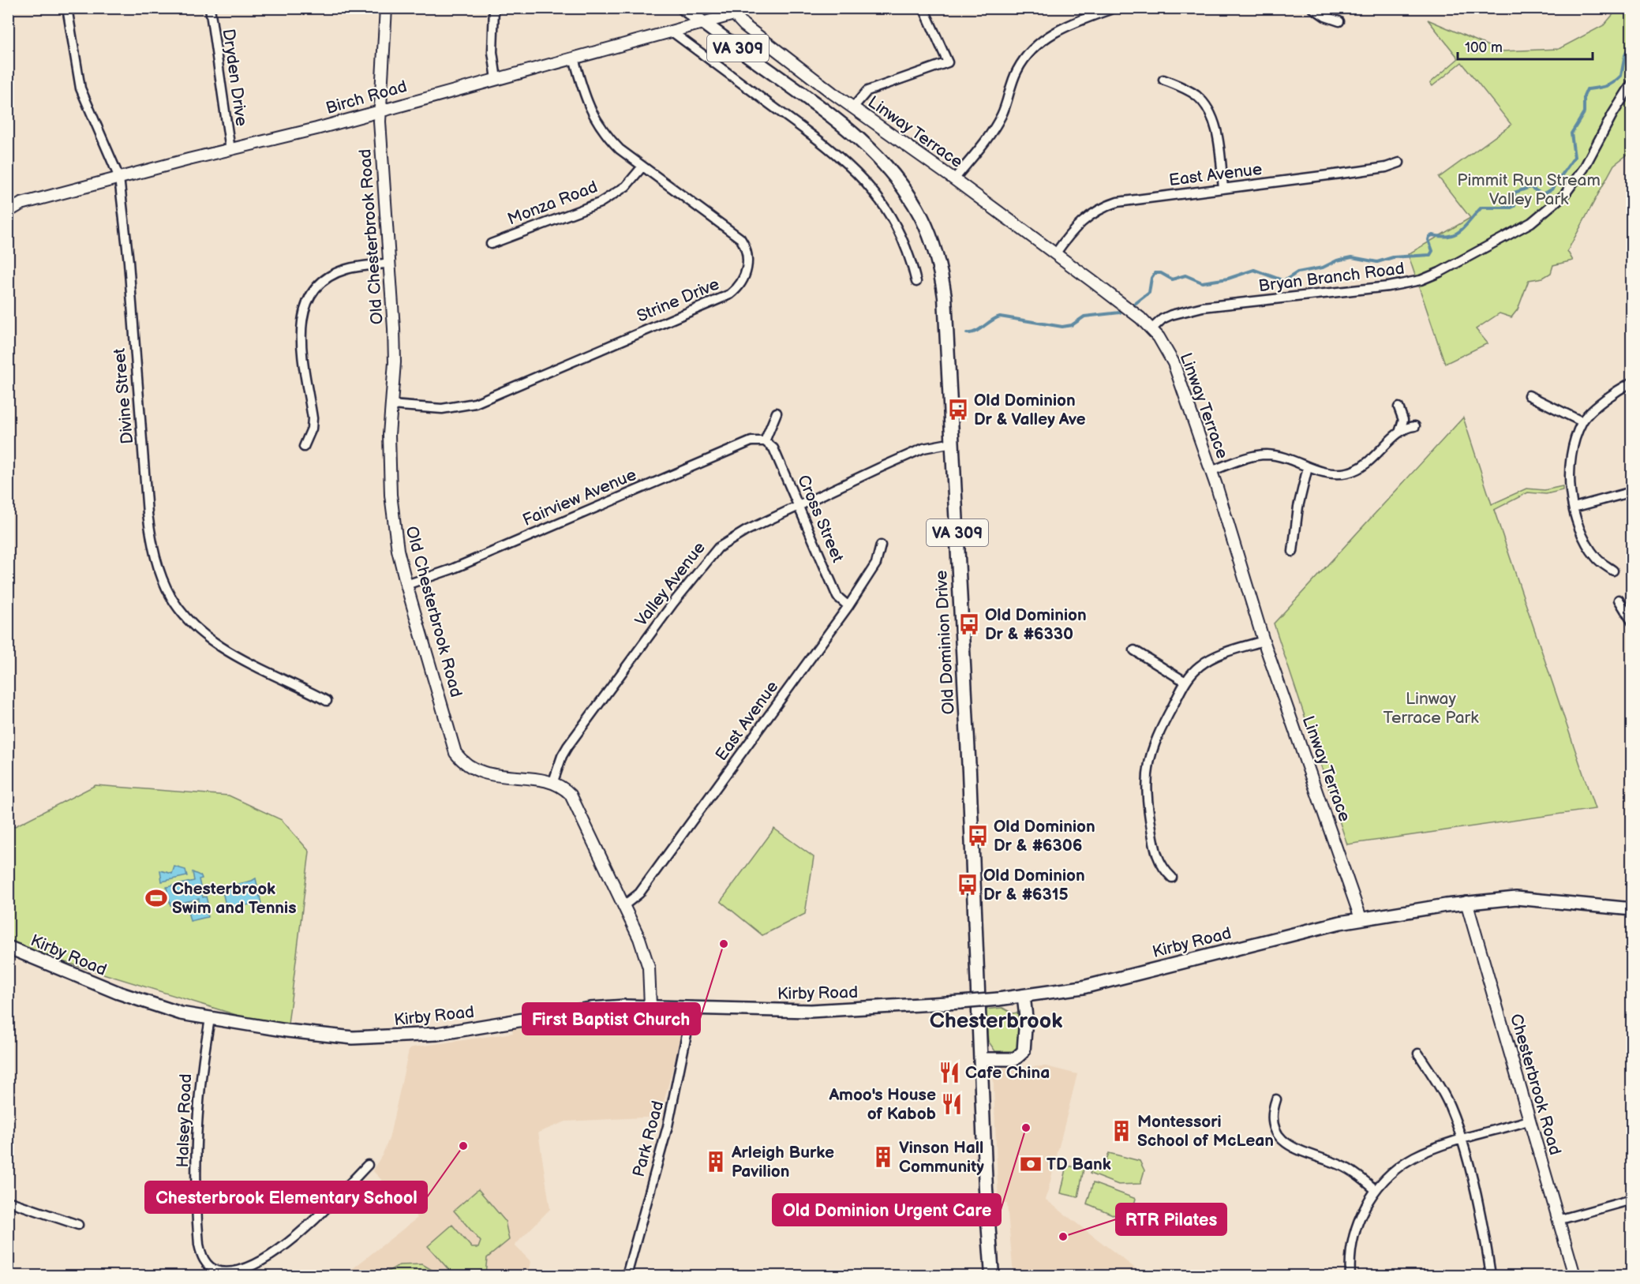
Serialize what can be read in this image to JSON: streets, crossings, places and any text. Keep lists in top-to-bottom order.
{
  "streets": {
    "main road": ["VA 309", "Old Dominion Drive", "Kirby Road"],
    "street": [
      "Dryden Drive",
      "Birch Road",
      "Linway Terrace",
      "East Avenue",
      "Monza Road",
      "Old Chesterbrook Road",
      "Bryan Branch Road",
      "Strine Drive",
      "Divine Street",
      "Fairview Avenue",
      "Cross Street",
      "Valley Avenue",
      "Chesterbrook Road",
      "Halsey Road",
      "Park Road"
    ]
  },
  "crossings": [
    ["Dryden Drive", "Birch Road"],
    ["Birch Road", "Linway Terrace"],
    ["Birch Road", "Old Chesterbrook Road"],
    ["Birch Road", "Strine Drive"],
    ["Birch Road", "Divine Street"],
    ["Birch Road", "Old Dominion Drive"],
    ["Linway Terrace", "East Avenue"],
    ["Linway Terrace", "Bryan Branch Road"],
    ["Linway Terrace", "Kirby Road"],
    ["East Avenue", "Old Chesterbrook Road"],
    ["East Avenue", "Cross Street"],
    ["Monza Road", "Strine Drive"],
    ["Old Chesterbrook Road", "Strine Drive"],
    ["Old Chesterbrook Road", "Fairview Avenue"],
    ["Old Chesterbrook Road", "Valley Avenue"],
    ["Old Chesterbrook Road", "Kirby Road"],
    ["Fairview Avenue", "Cross Street"],
    ["Cross Street", "Valley Avenue"],
    ["Valley Avenue", "Old Dominion Drive"],
    ["Kirby Road", "Chesterbrook Road"],
    ["Kirby Road", "Halsey Road"],
    ["Kirby Road", "Park Road"]
  ],
  "districts": ["Chesterbrook"],
  "parks": ["Pimmit Run Stream Valley Park", "Linway Terrace Park"],
  "places": {
    "bus stop": [
      "Old Dominion Dr & Valley Ave",
      "Old Dominion Dr & #6330",
      "Old Dominion Dr & #6306",
      "Old Dominion Dr & #6315"
    ],
    "sports": ["Chesterbrook Swim and Tennis"],
    "other": [
      "First Baptist Church",
      "Old Dominion Urgent Care",
      "Chesterbrook Elementary School",
      "RTR Pilates"
    ],
    "restaurant": ["Cafe China", "Amoo's House of Kabob"],
    "building": ["Montessori School of McLean", "Vinson Hall Community", "Arleigh Burke Pavilion"],
    "bank": ["TD Bank"]
  },
  "scale_bar": "100 m"
}
